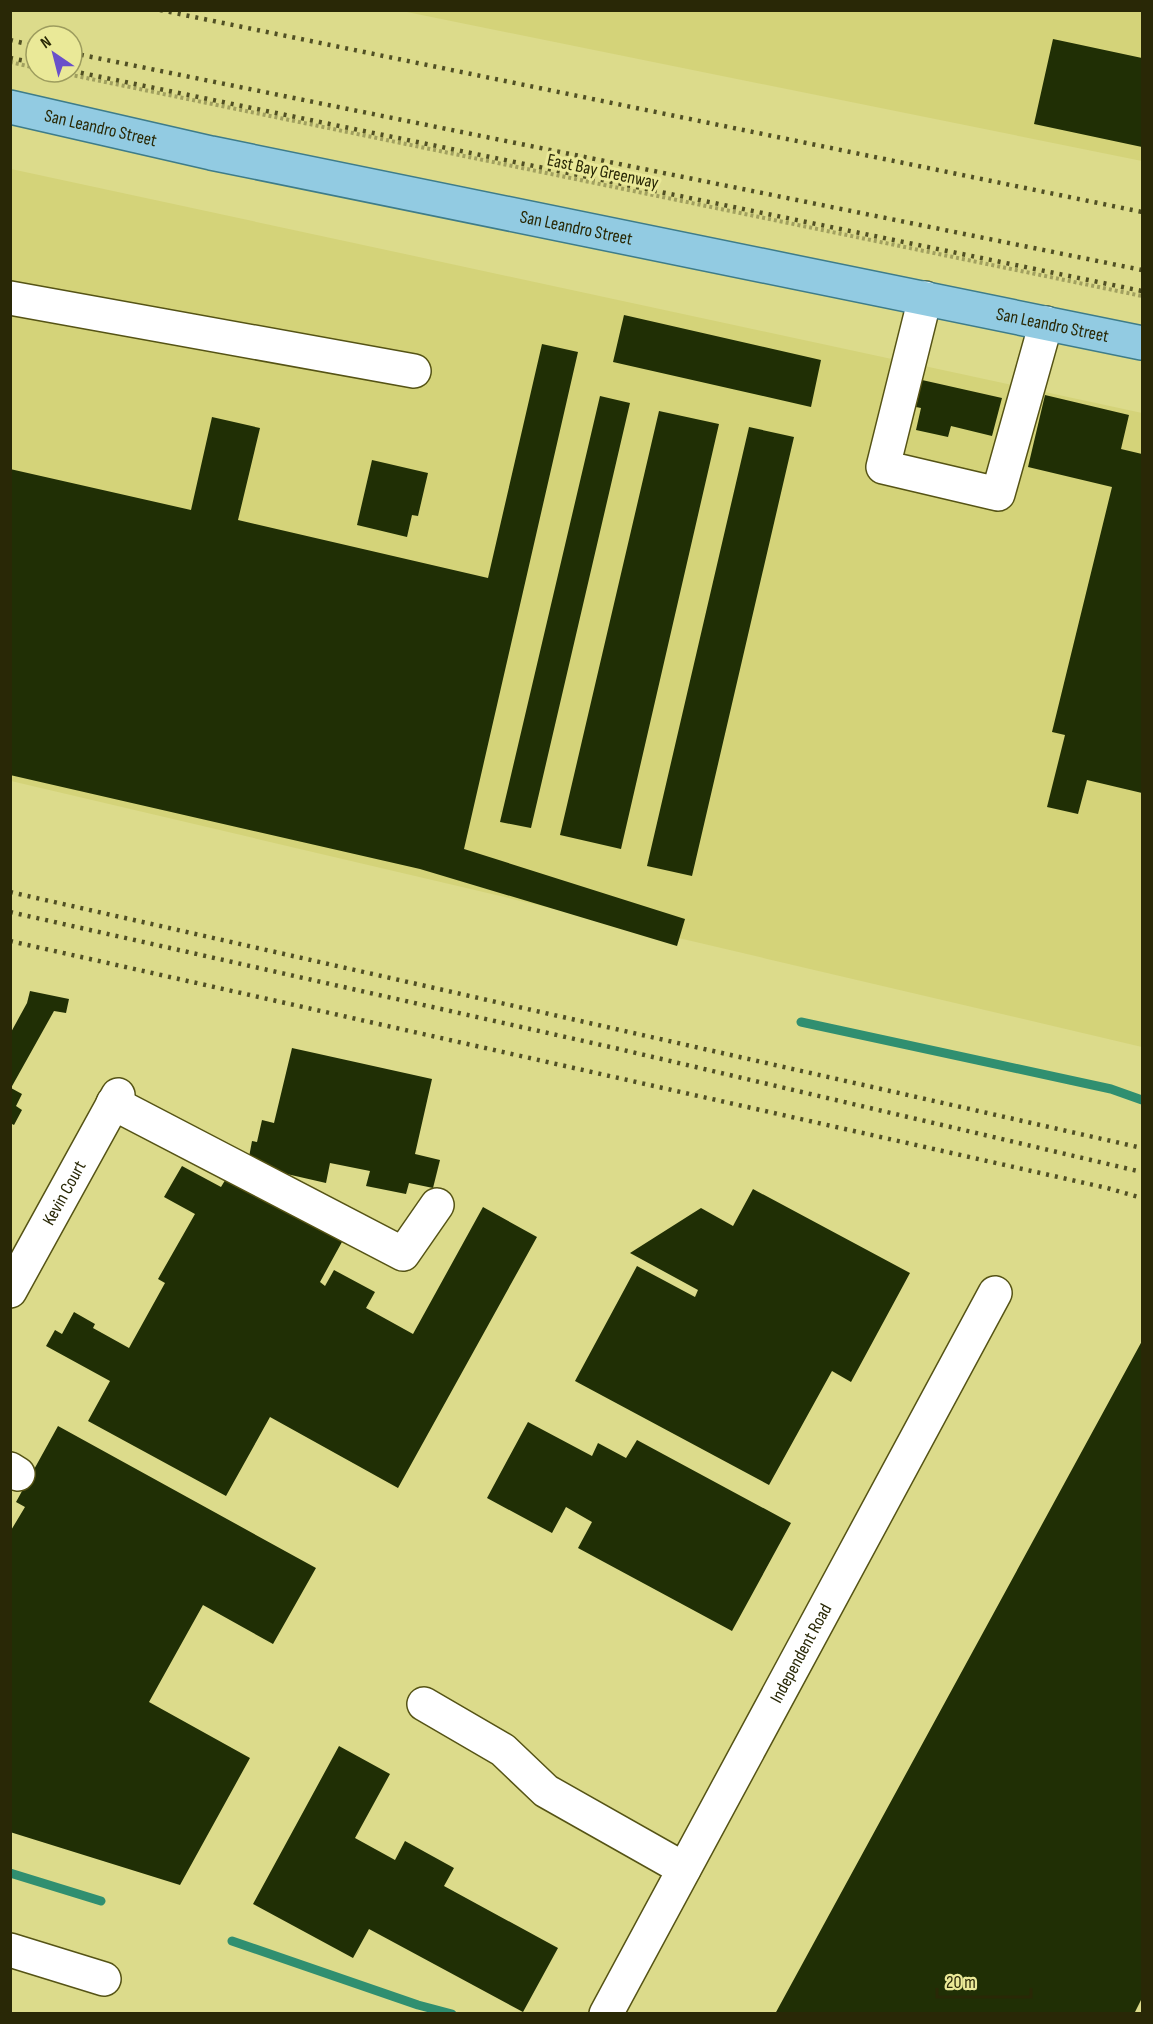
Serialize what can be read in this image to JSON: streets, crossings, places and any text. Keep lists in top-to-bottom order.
{
  "streets": {
    "main road": ["San Leandro Street"],
    "street": ["Kevin Court", "Independent Road"],
    "path": ["East Bay Greenway"]
  },
  "scale_bar": "20 m",
  "north": "top left"
}
